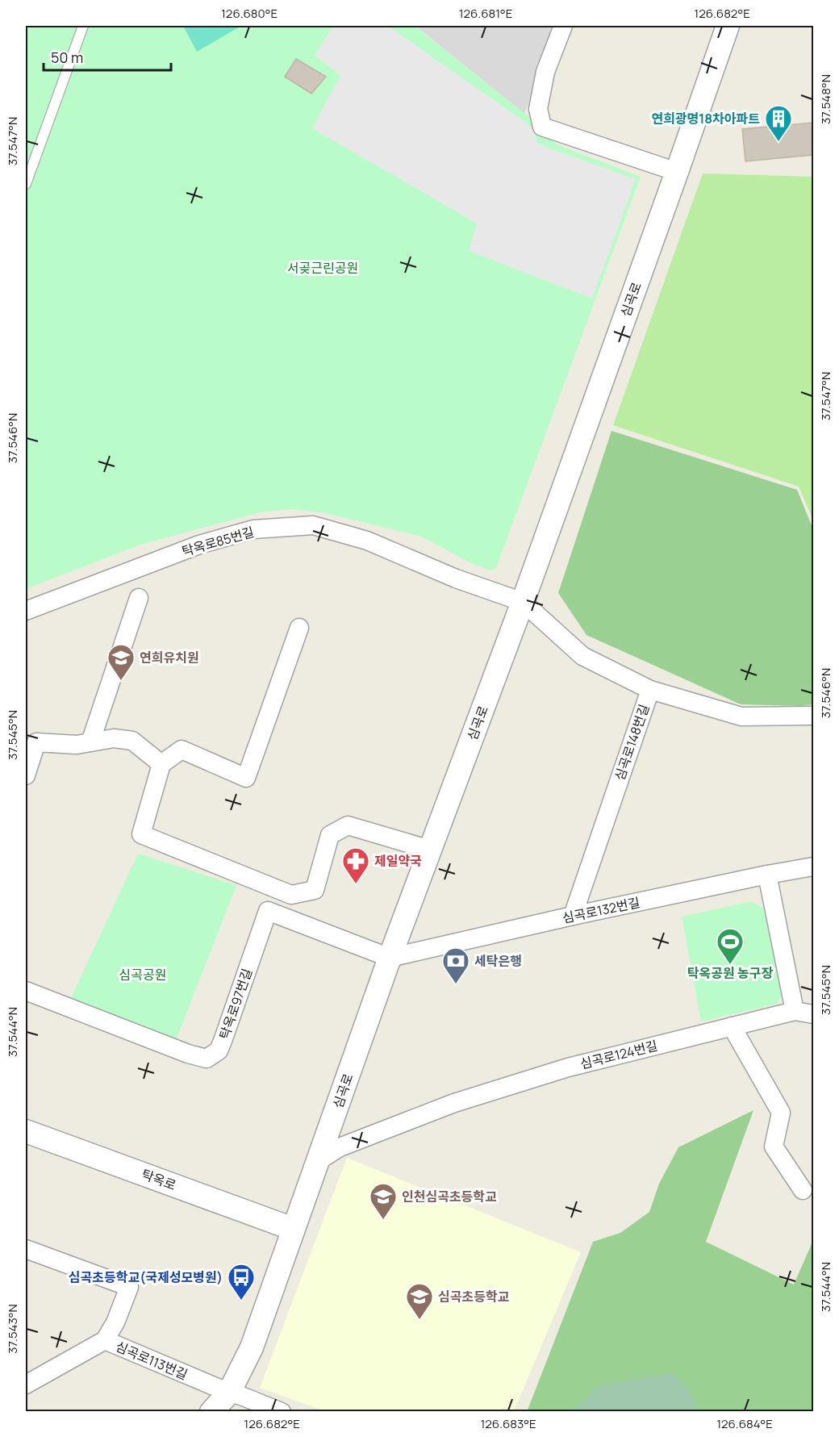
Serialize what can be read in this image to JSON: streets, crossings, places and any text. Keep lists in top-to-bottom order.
{
  "streets": {
    "street": [
      "심곡로",
      "탁옥로85번길",
      "심곡로148번길",
      "심곡로132번길",
      "탁옥로97번길",
      "심곡로124번길",
      "탁옥로",
      "심곡로113번길"
    ]
  },
  "crossings": [
    ["심곡로", "탁옥로85번길"],
    ["심곡로", "심곡로148번길"],
    ["심곡로", "심곡로132번길"],
    ["심곡로", "탁옥로97번길"],
    ["심곡로", "심곡로124번길"],
    ["심곡로", "탁옥로"],
    ["심곡로", "심곡로113번길"],
    ["탁옥로85번길", "심곡로148번길"],
    ["심곡로148번길", "심곡로132번길"],
    ["심곡로132번길", "탁옥로97번길"]
  ],
  "parks": ["서곶근린공원", "심곡공원"],
  "places": {
    "building": ["연희광명18차아파트"],
    "school or university": ["연희유치원", "인천심곡초등학교", "심곡초등학교"],
    "pharmacy": ["제일약국"],
    "sports": ["탁옥공원 농구장"],
    "bank": ["세탁은행"],
    "bus stop": ["심곡초등학교(국제성모병원)"]
  },
  "scale_bar": "50 m",
  "coordinates": [
    "126.680°E",
    "126.681°E",
    "126.682°E",
    "37.548°N",
    "37.547°N",
    "37.546°N",
    "37.545°N",
    "37.544°N",
    "37.543°N",
    "126.683°E",
    "126.684°E"
  ]
}
